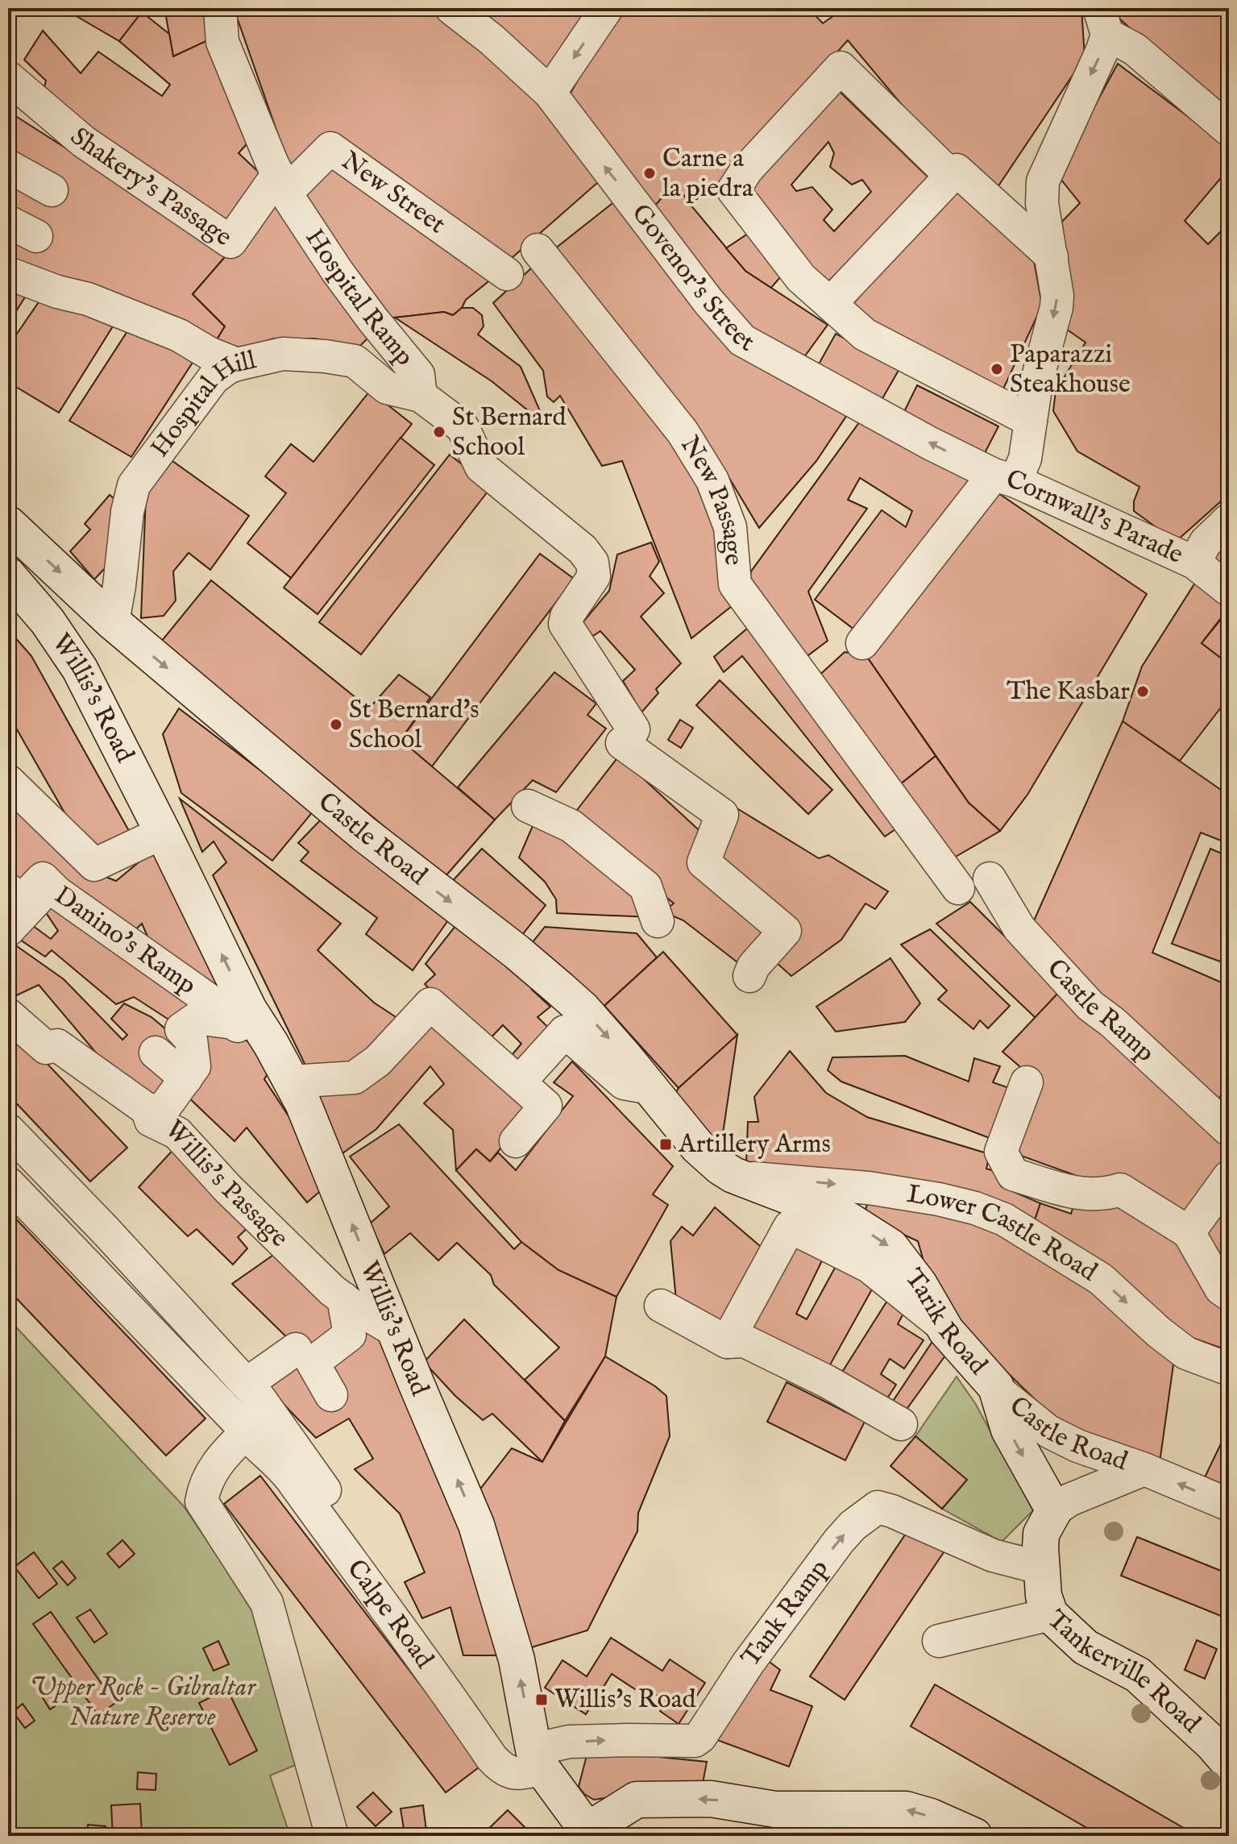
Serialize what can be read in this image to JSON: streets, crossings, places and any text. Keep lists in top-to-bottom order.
{
  "streets": {
    "street": [
      "Shakery's Passage",
      "New Street",
      "Govenor's Street",
      "Hospital Ramp",
      "Hospital Hill",
      "New Passage",
      "Cornwall's Parade",
      "Willis’s Road",
      "Castle Road",
      "Danino's Ramp",
      "Castle Ramp",
      "Willis's Passage",
      "Lower Castle Road",
      "Tarik Road",
      "Tank Ramp",
      "Calpe Road",
      "Tankerville Road"
    ]
  },
  "crossings": [
    ["Shakery's Passage", "New Street"],
    ["Shakery's Passage", "Hospital Ramp"],
    ["New Street", "Hospital Ramp"],
    ["Govenor's Street", "Cornwall's Parade"],
    ["Hospital Ramp", "Hospital Hill"],
    ["Hospital Hill", "Castle Road"],
    ["Willis’s Road", "Danino's Ramp"],
    ["Willis’s Road", "Willis's Passage"],
    ["Willis’s Road", "Tank Ramp"],
    ["Willis’s Road", "Calpe Road"],
    ["Castle Road", "Lower Castle Road"],
    ["Castle Road", "Tarik Road"],
    ["Danino's Ramp", "Willis's Passage"],
    ["Lower Castle Road", "Tarik Road"],
    ["Tank Ramp", "Calpe Road"],
    ["Tank Ramp", "Tankerville Road"]
  ],
  "one_way": ["Tank Ramp"],
  "parks": ["Upper Rock - Gibraltar Nature Reserve"],
  "places": {
    "other": [
      "Carne a la piedra",
      "Paparazzi Steakhouse",
      "St Bernard School",
      "The Kasbar",
      "St Bernard's School"
    ],
    "transit": ["Artillery Arms", "Willis's Road"]
  }
}
